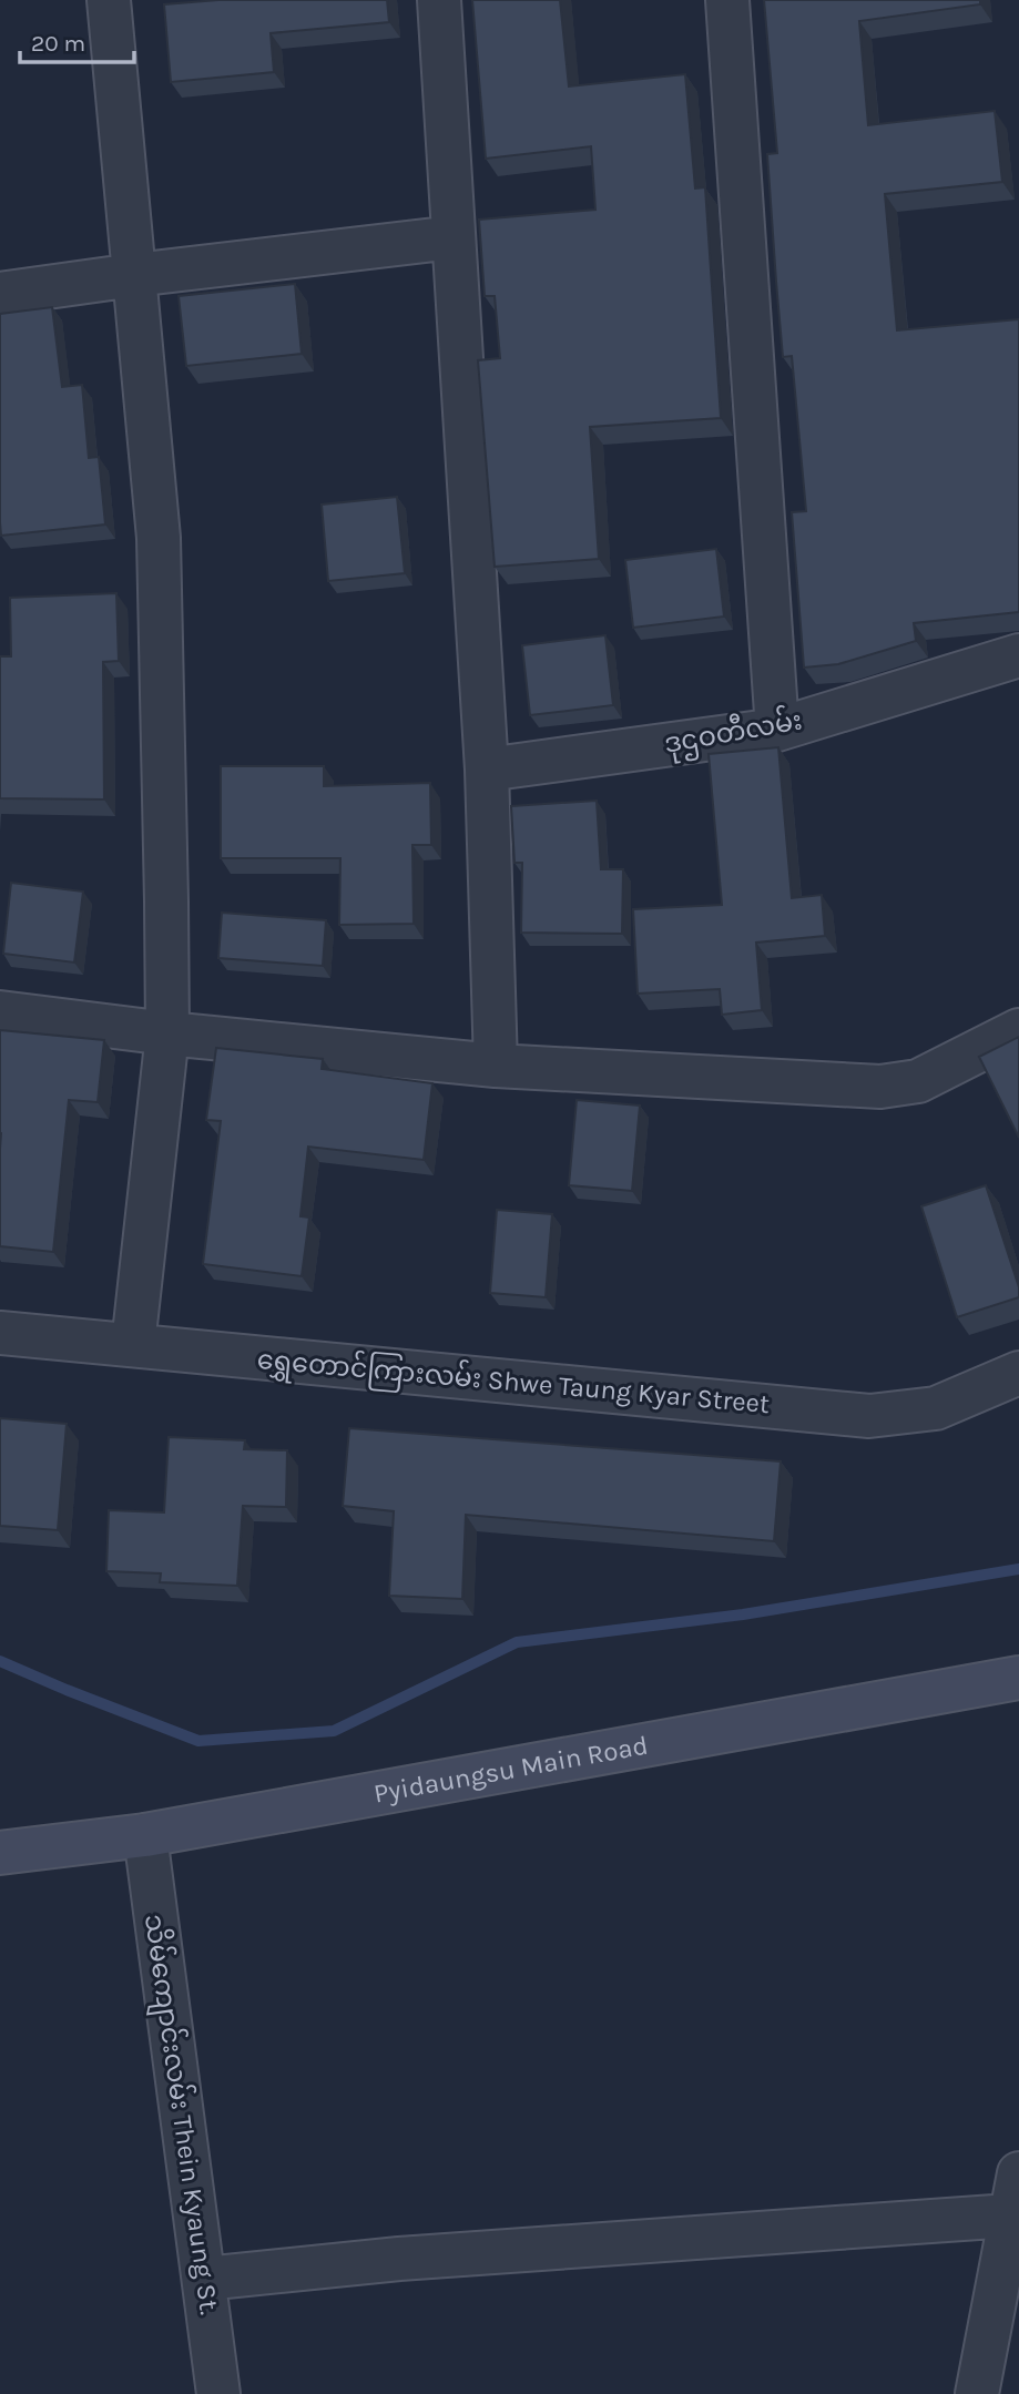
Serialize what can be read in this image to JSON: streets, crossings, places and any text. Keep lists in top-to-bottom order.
{
  "streets": {
    "main road": ["Pyidaungsu Main Road"],
    "street": ["ဒုဌဝတီလမ်း", "ရွှေတောင်ကြားလမ်း Shwe Taung Kyar Street", "သိမ်ကျောင်းလမ်း Thein Kyaung St."]
  },
  "crossings": [
    ["Pyidaungsu Main Road", "သိမ်ကျောင်းလမ်း Thein Kyaung St."]
  ],
  "scale_bar": "20 m"
}
